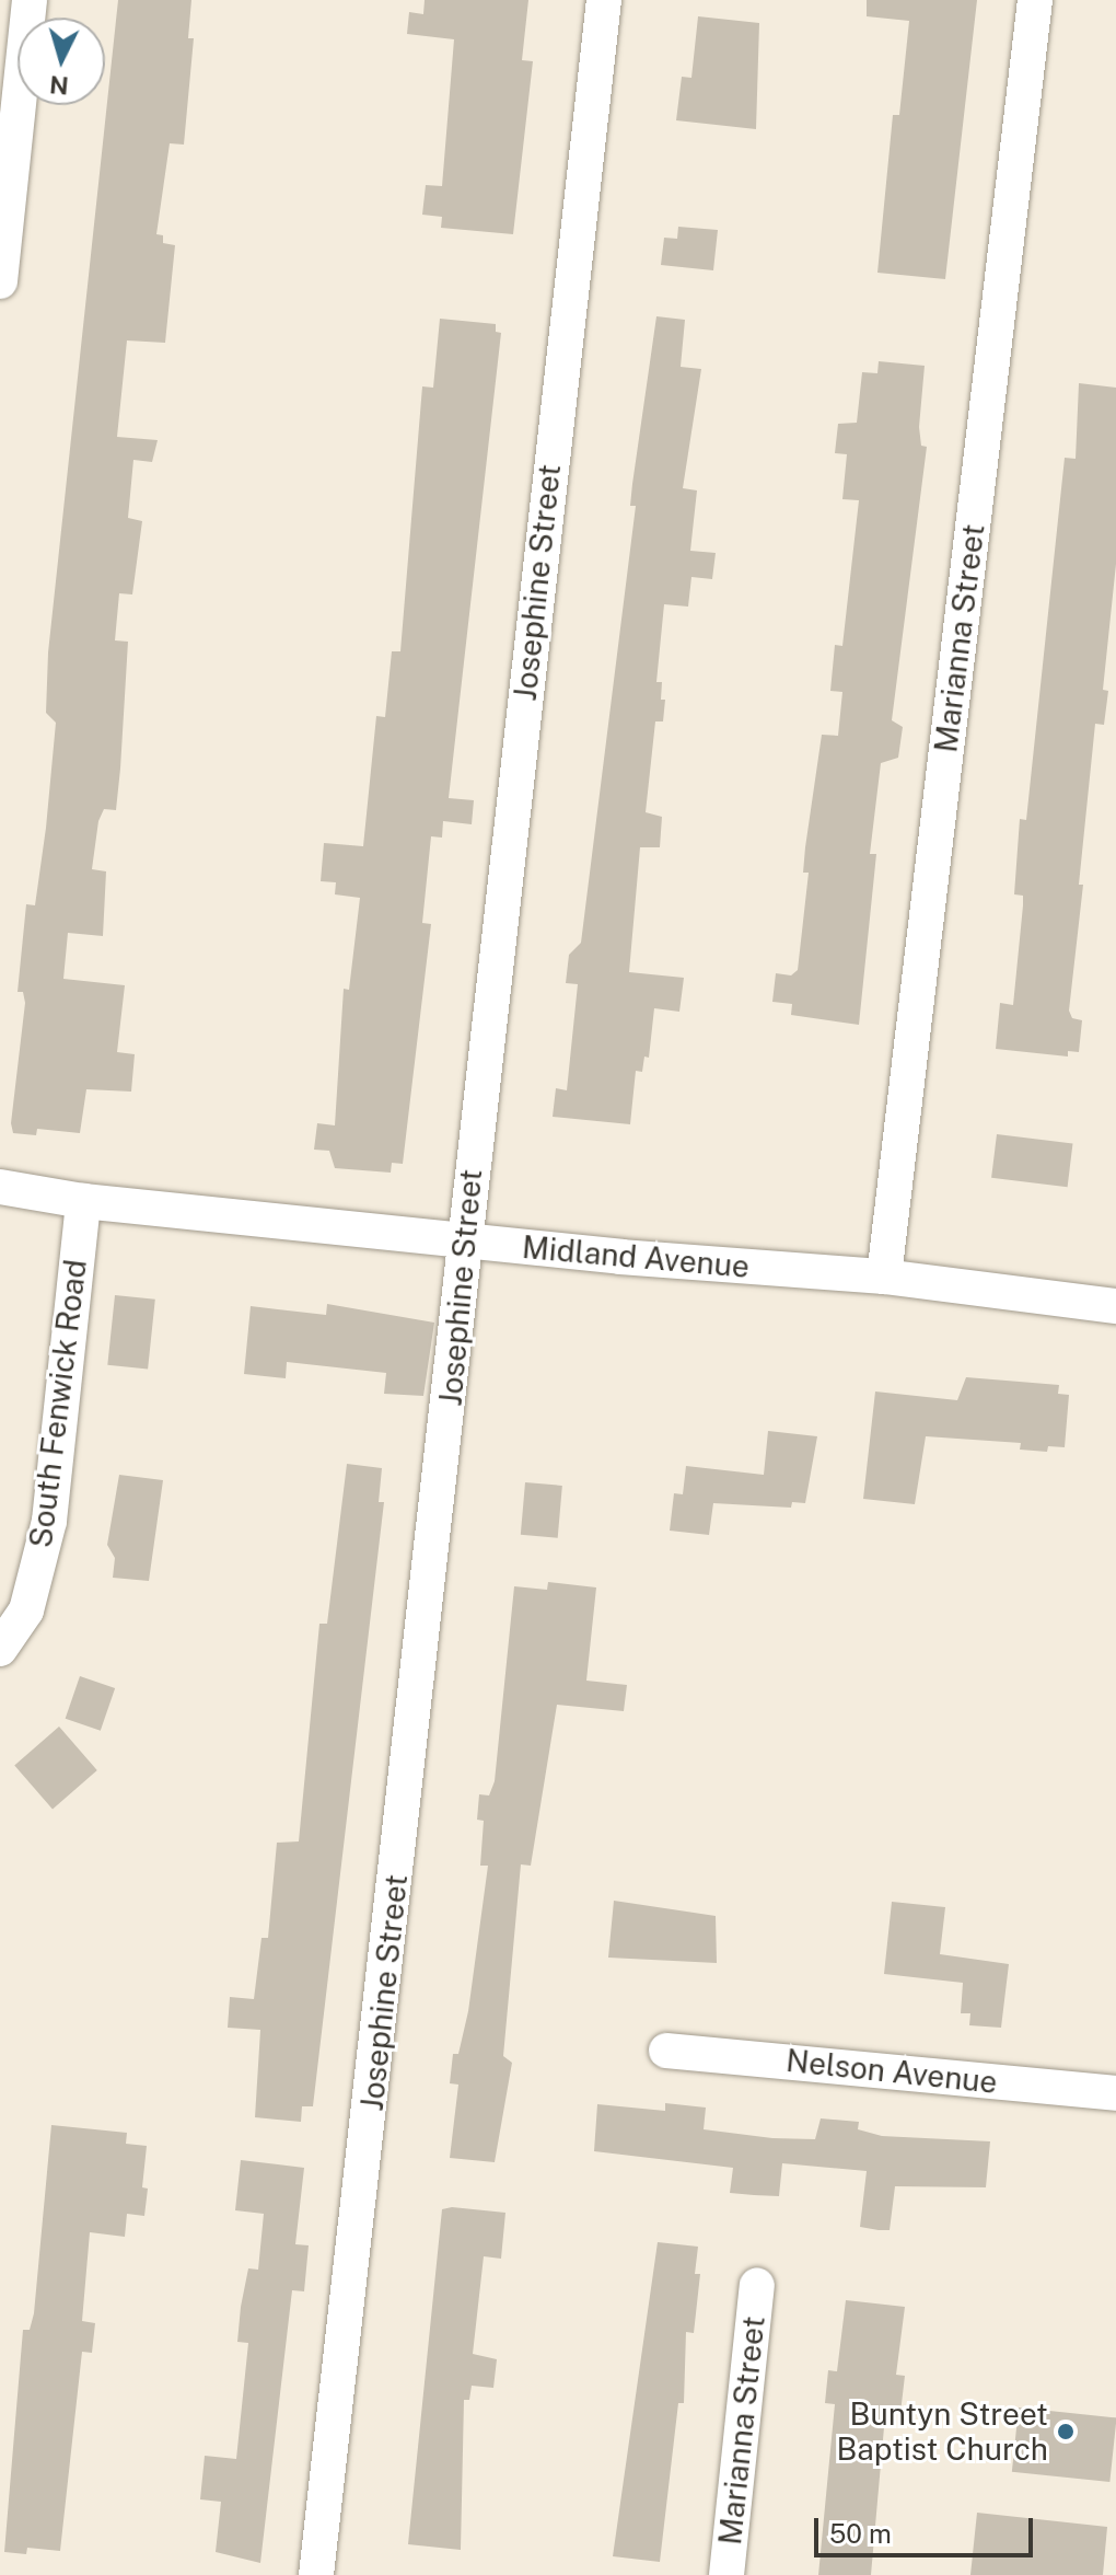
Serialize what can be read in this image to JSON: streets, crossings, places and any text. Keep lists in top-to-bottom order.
{
  "streets": {
    "street": [
      "Josephine Street",
      "Marianna Street",
      "Midland Avenue",
      "South Fenwick Road",
      "Nelson Avenue"
    ]
  },
  "crossings": [
    ["Josephine Street", "Midland Avenue"],
    ["Marianna Street", "Midland Avenue"],
    ["Midland Avenue", "South Fenwick Road"]
  ],
  "places": ["Buntyn Street Baptist Church"],
  "scale_bar": "50 m",
  "north": "bottom"
}
